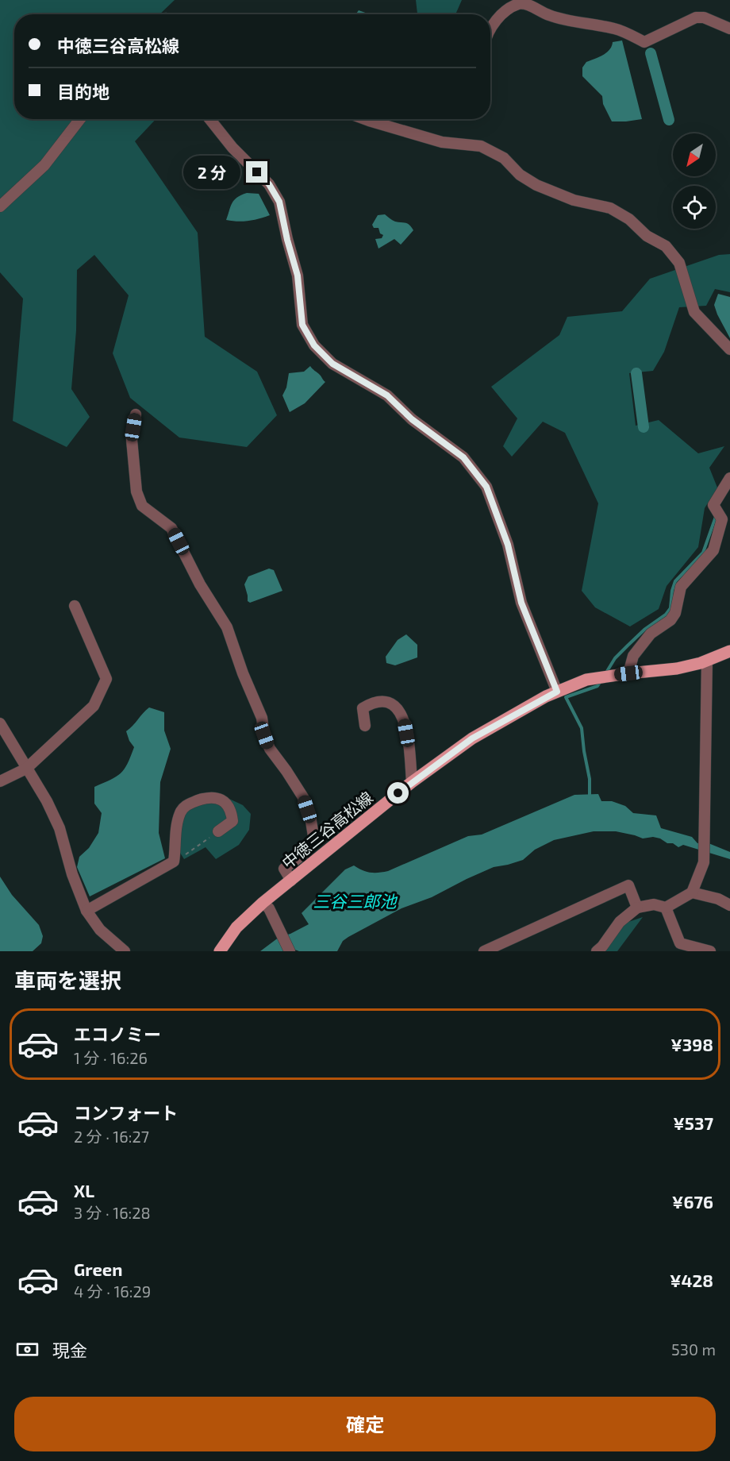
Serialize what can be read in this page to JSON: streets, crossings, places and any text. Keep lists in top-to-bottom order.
{
  "streets": {
    "main road": ["中徳三谷高松線"]
  },
  "water": ["三谷三郎池"],
  "north": "bottom left",
  "page": {
    "banner": ["中徳三谷高松線", "目的地"],
    "bubble": "2 分",
    "heading": "車両を選択",
    "list": [
      {
        "name": "エコノミー",
        "note": "1 分 · 16:26",
        "value": "¥398"
      },
      {
        "name": "コンフォート",
        "note": "2 分 · 16:27",
        "value": "¥537"
      },
      {
        "name": "XL",
        "note": "3 分 · 16:28",
        "value": "¥676"
      },
      {
        "name": "Green",
        "note": "4 分 · 16:29",
        "value": "¥428"
      }
    ],
    "pay": ["現金", "530 m"],
    "buttons": "確定"
  }
}
